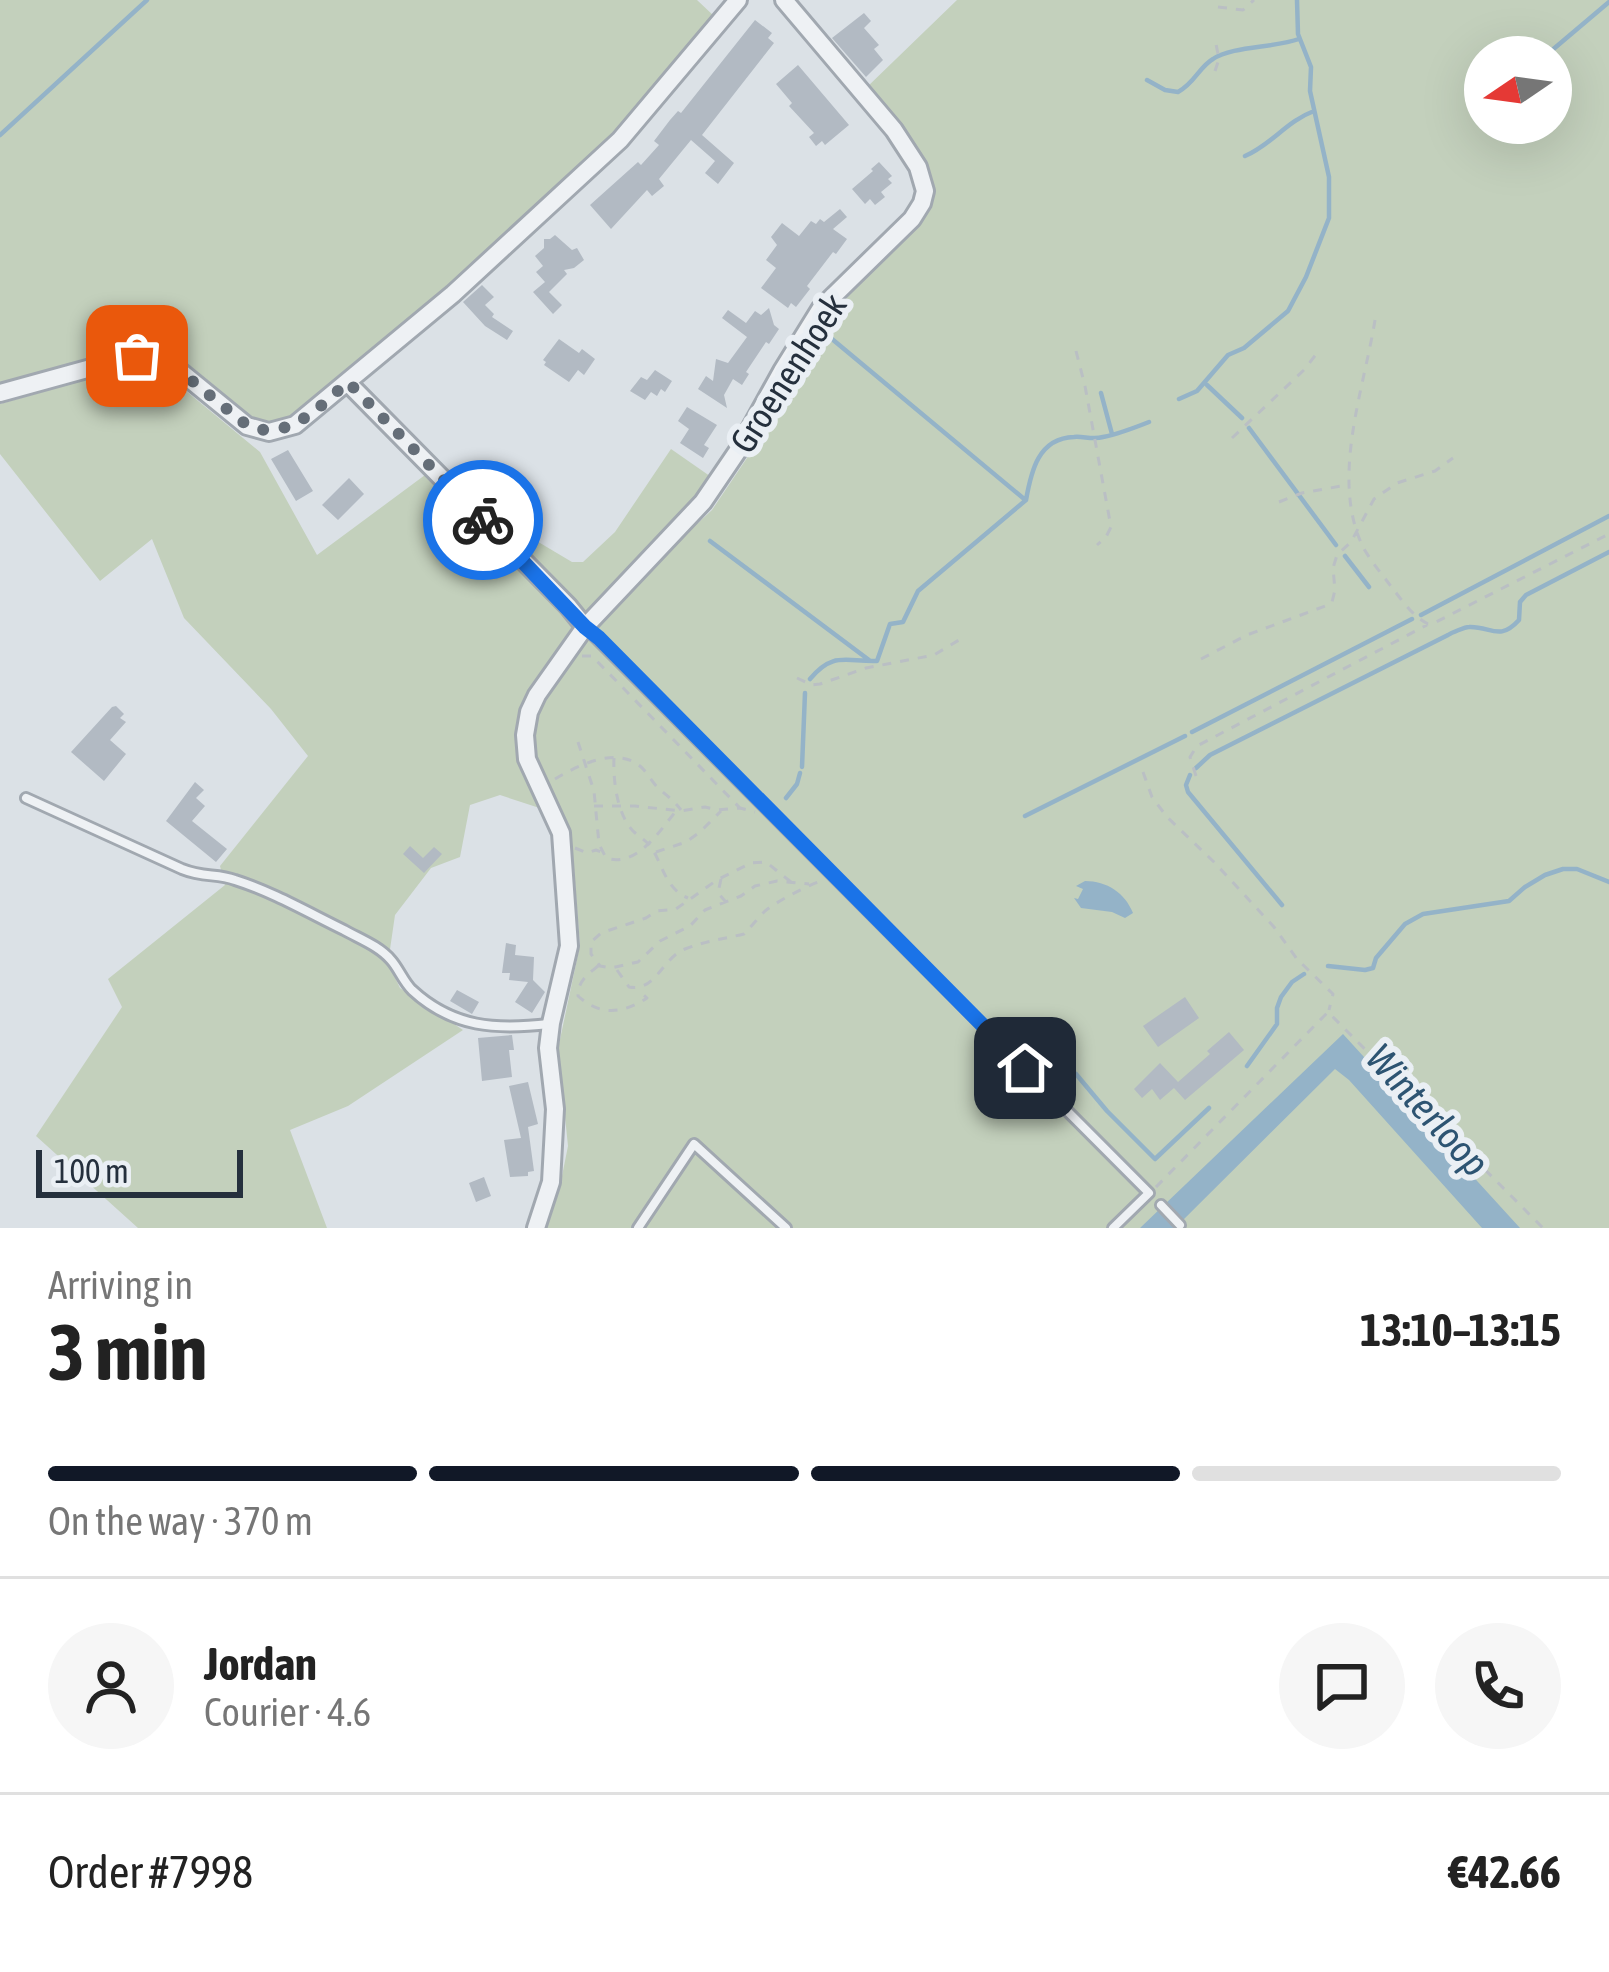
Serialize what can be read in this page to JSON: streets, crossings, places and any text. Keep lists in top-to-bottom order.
{
  "streets": {
    "street": ["Groenenhoek"]
  },
  "water": ["Winterloop"],
  "scale_bar": "100 m",
  "north": "left",
  "page": {
    "scale": "100 m",
    "heading": ["3 min", "Arriving in", "13:10–13:15"],
    "panel": [
      "Jordan",
      "Courier · 4.6",
      "Order #7998",
      "€42.66"
    ],
    "bar": "On the way · 370 m"
  }
}
